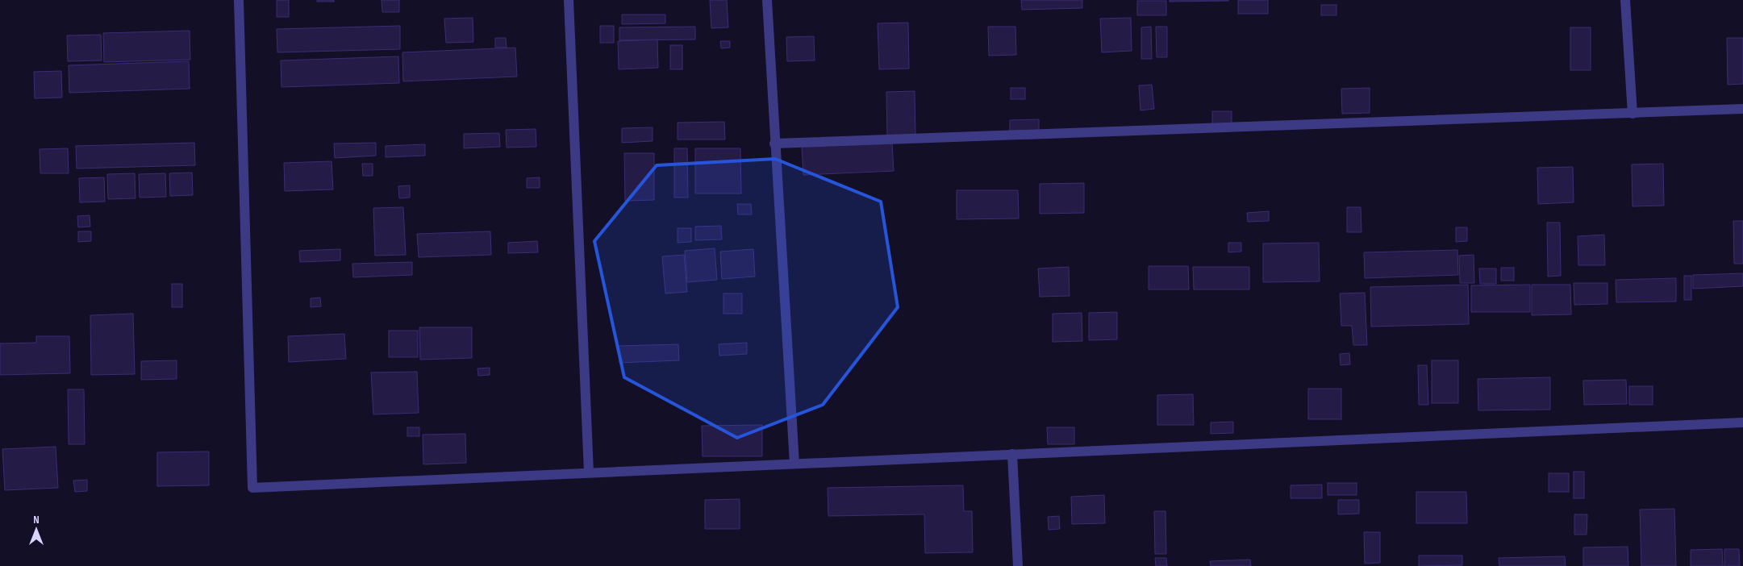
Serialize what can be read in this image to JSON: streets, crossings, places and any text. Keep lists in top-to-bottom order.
{
  "north": "top"
}
